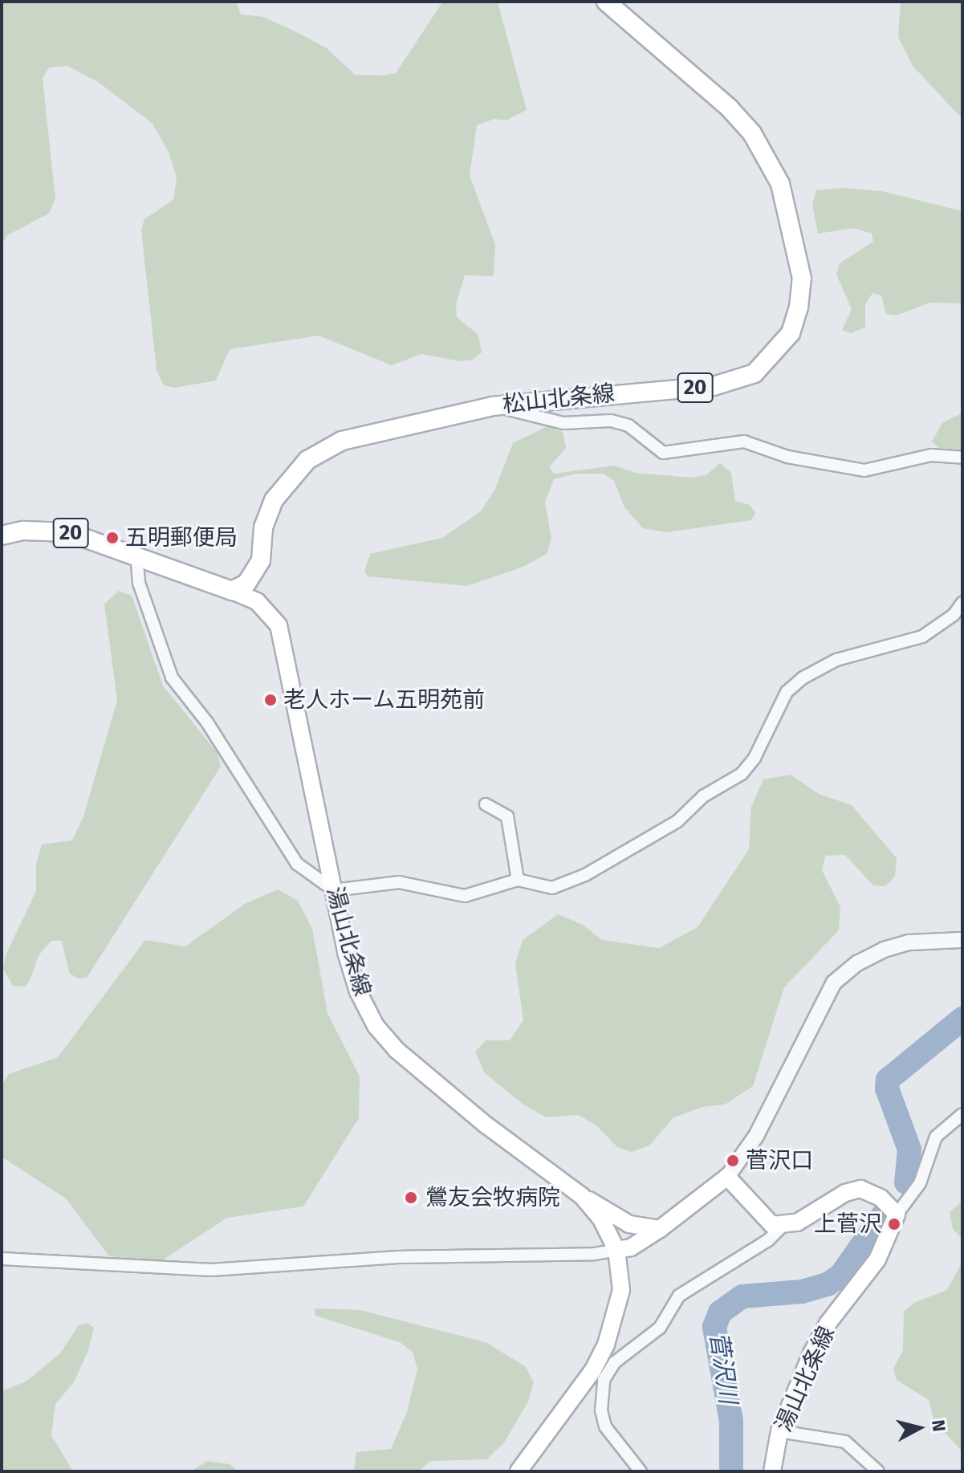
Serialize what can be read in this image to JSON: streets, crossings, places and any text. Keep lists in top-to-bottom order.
{
  "streets": {
    "main road": ["20", "松山北条線", "湯山北条線"]
  },
  "crossings": [
    ["20", "湯山北条線"]
  ],
  "water": ["菅沢川"],
  "places": [
    "五明郵便局",
    "老人ホーム五明苑前",
    "菅沢口",
    "鶯友会牧病院",
    "上菅沢"
  ],
  "north": "right"
}
